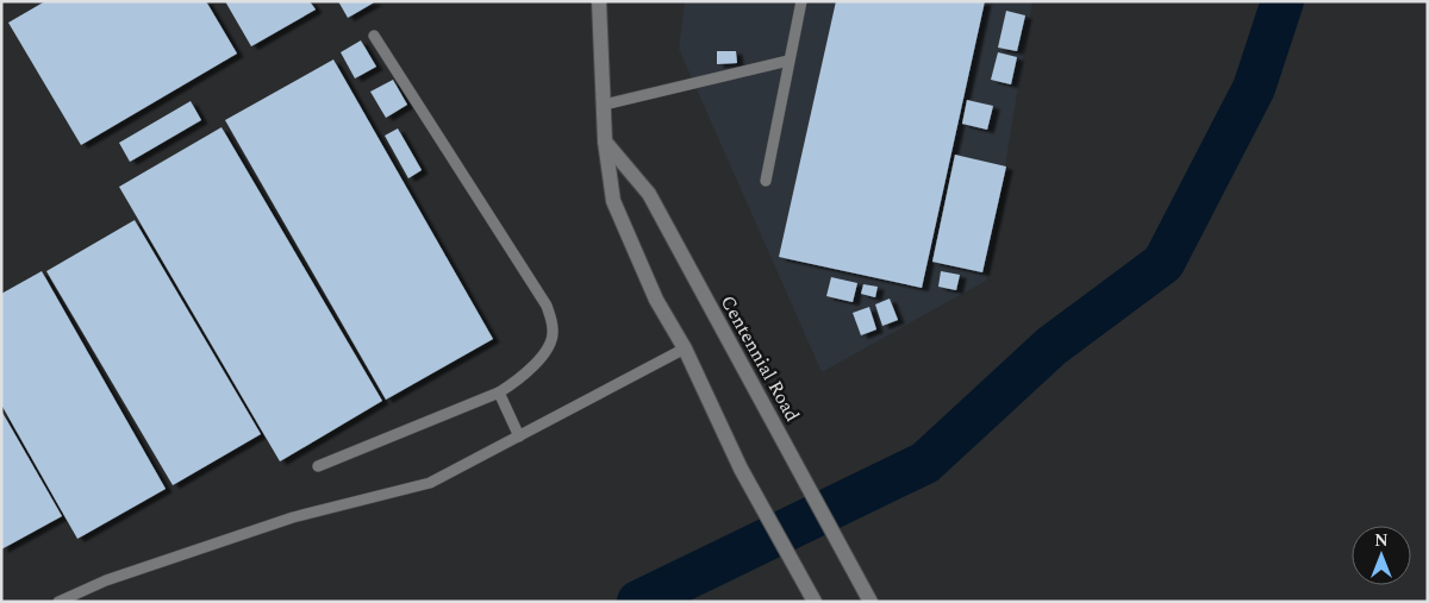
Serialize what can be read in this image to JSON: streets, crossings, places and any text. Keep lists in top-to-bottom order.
{
  "streets": {
    "street": ["Centennial Road"]
  },
  "north": "top"
}
